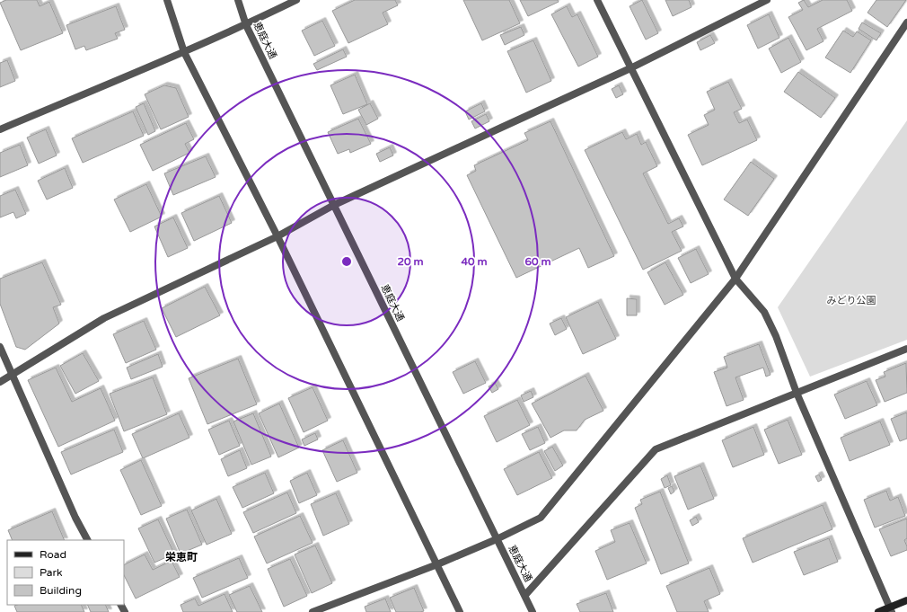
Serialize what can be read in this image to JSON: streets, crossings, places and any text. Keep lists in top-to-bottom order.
{
  "streets": {
    "street": ["恵庭大通"]
  },
  "districts": ["栄恵町"],
  "parks": ["みどり公園"],
  "legend": ["Road", "Park", "Building"],
  "rings": ["20 m", "40 m", "60 m"]
}
